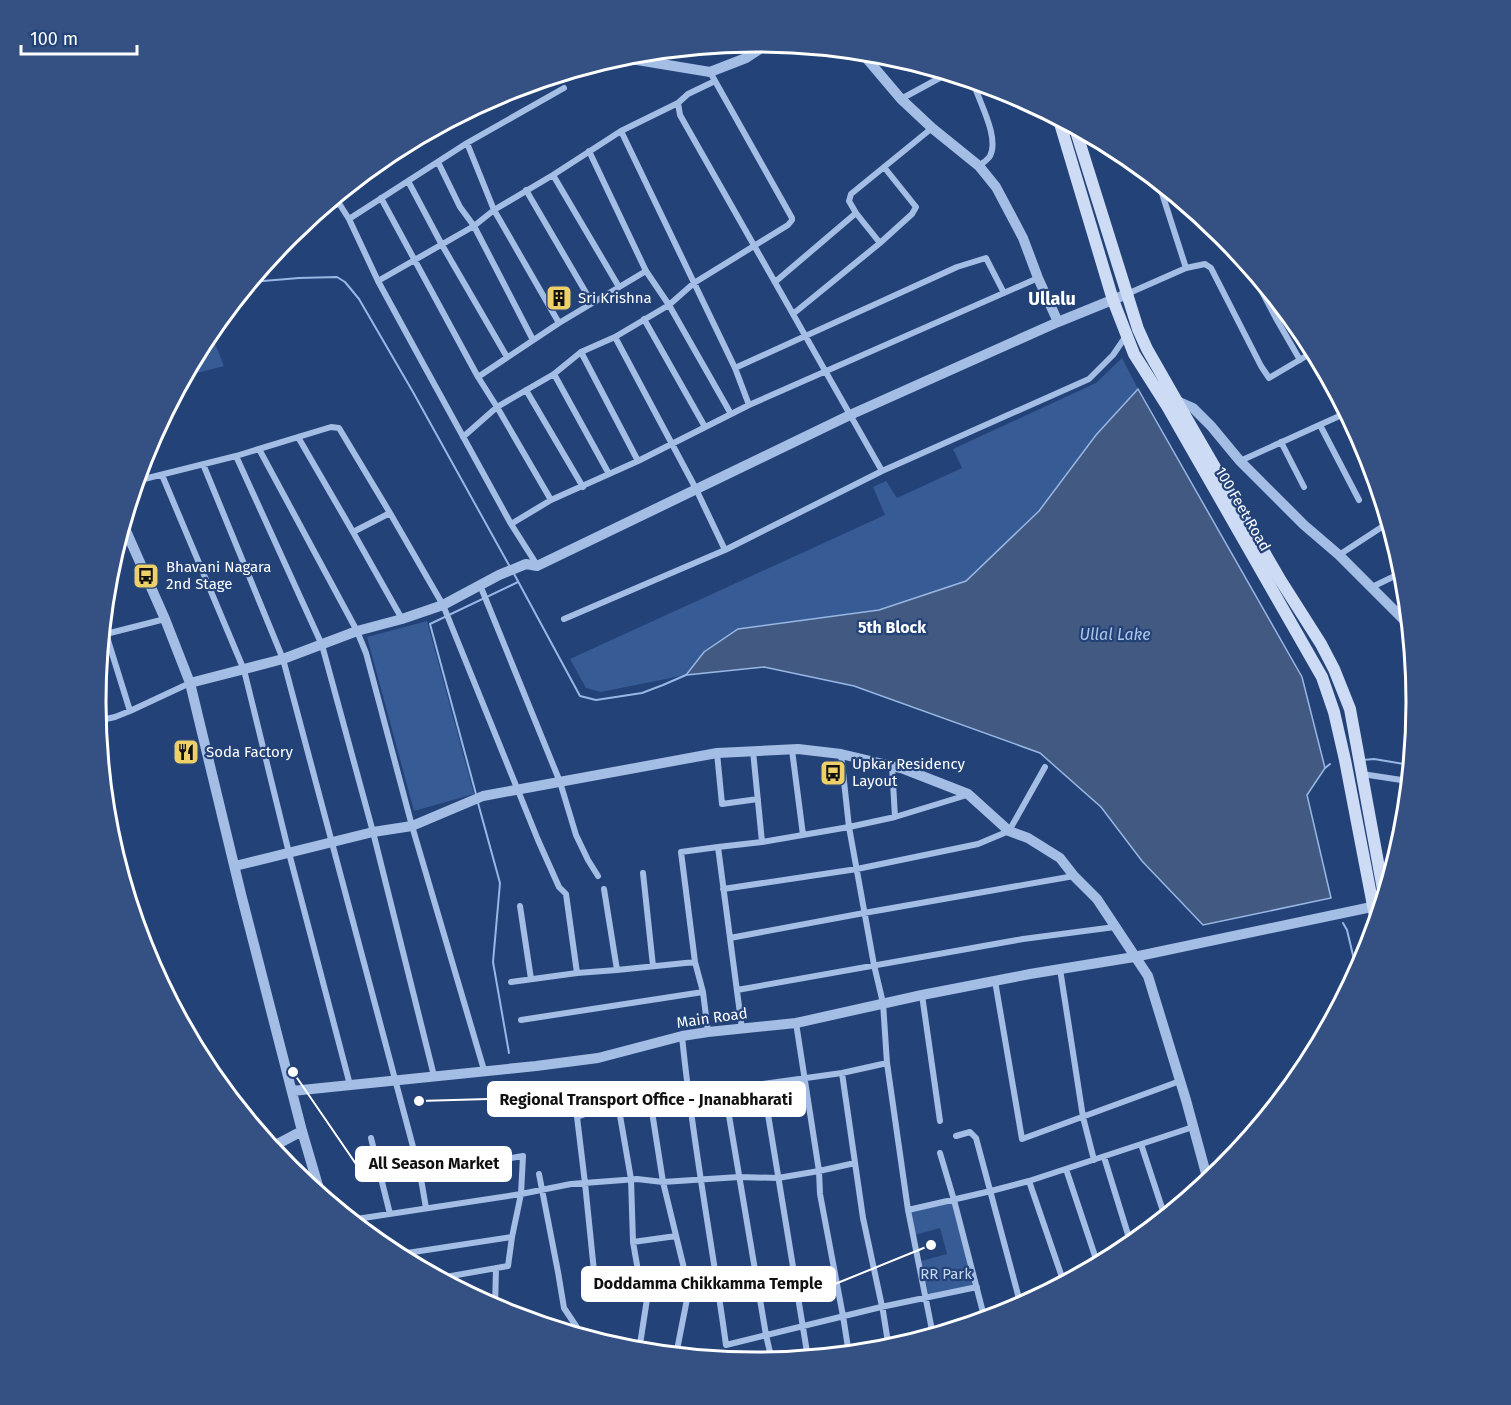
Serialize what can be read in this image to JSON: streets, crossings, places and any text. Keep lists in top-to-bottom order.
{
  "streets": {
    "main road": ["100 Feet Road"],
    "street": ["Main Road"]
  },
  "districts": ["Ullalu", "5th Block"],
  "water": ["Ullal Lake"],
  "parks": ["RR Park"],
  "places": {
    "building": ["Sri Krishna"],
    "bus stop": ["Bhavani Nagara 2nd Stage", "Upkar Residency Layout"],
    "restaurant": ["Soda Factory"],
    "other": ["All Season Market", "Regional Transport Office - Jnanabharati", "Doddamma Chikkamma Temple"]
  },
  "scale_bar": "100 m"
}
